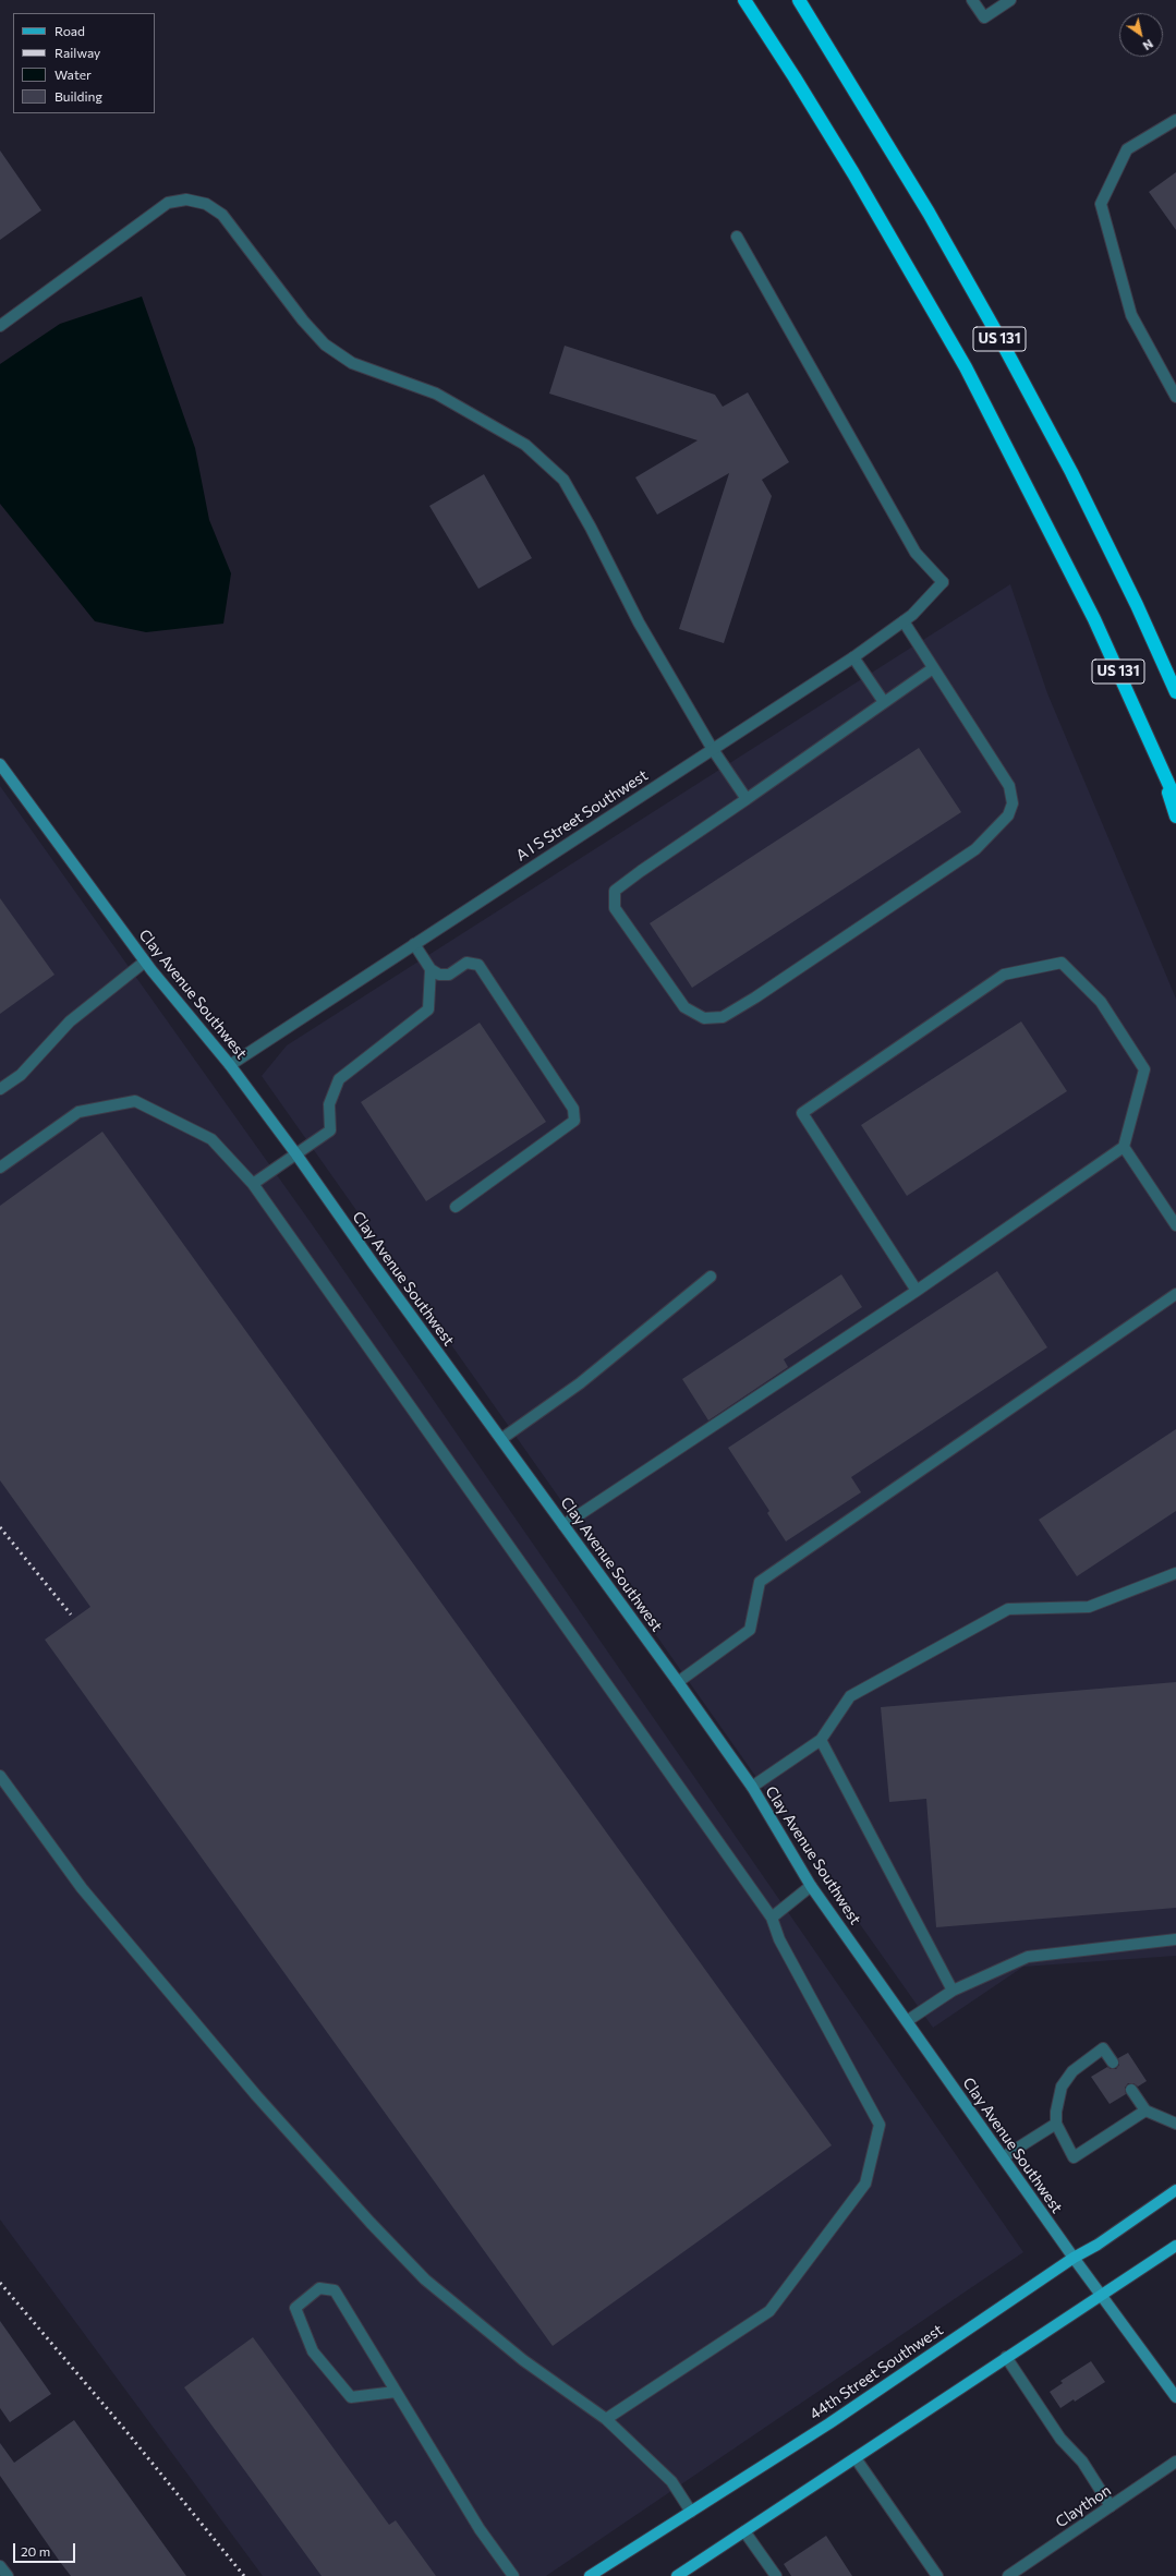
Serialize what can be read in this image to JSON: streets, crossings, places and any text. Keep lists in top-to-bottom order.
{
  "streets": {
    "highway": ["US 131"],
    "main road": ["44th Street Southwest"],
    "street": ["A I S Street Southwest", "Clay Avenue Southwest", "Claython"]
  },
  "crossings": [
    ["A I S Street Southwest", "Clay Avenue Southwest"],
    ["Clay Avenue Southwest", "44th Street Southwest"]
  ],
  "legend": [
    "Road",
    "Railway",
    "Water",
    "Building"
  ],
  "scale_bar": "20 m",
  "north": "bottom right"
}
